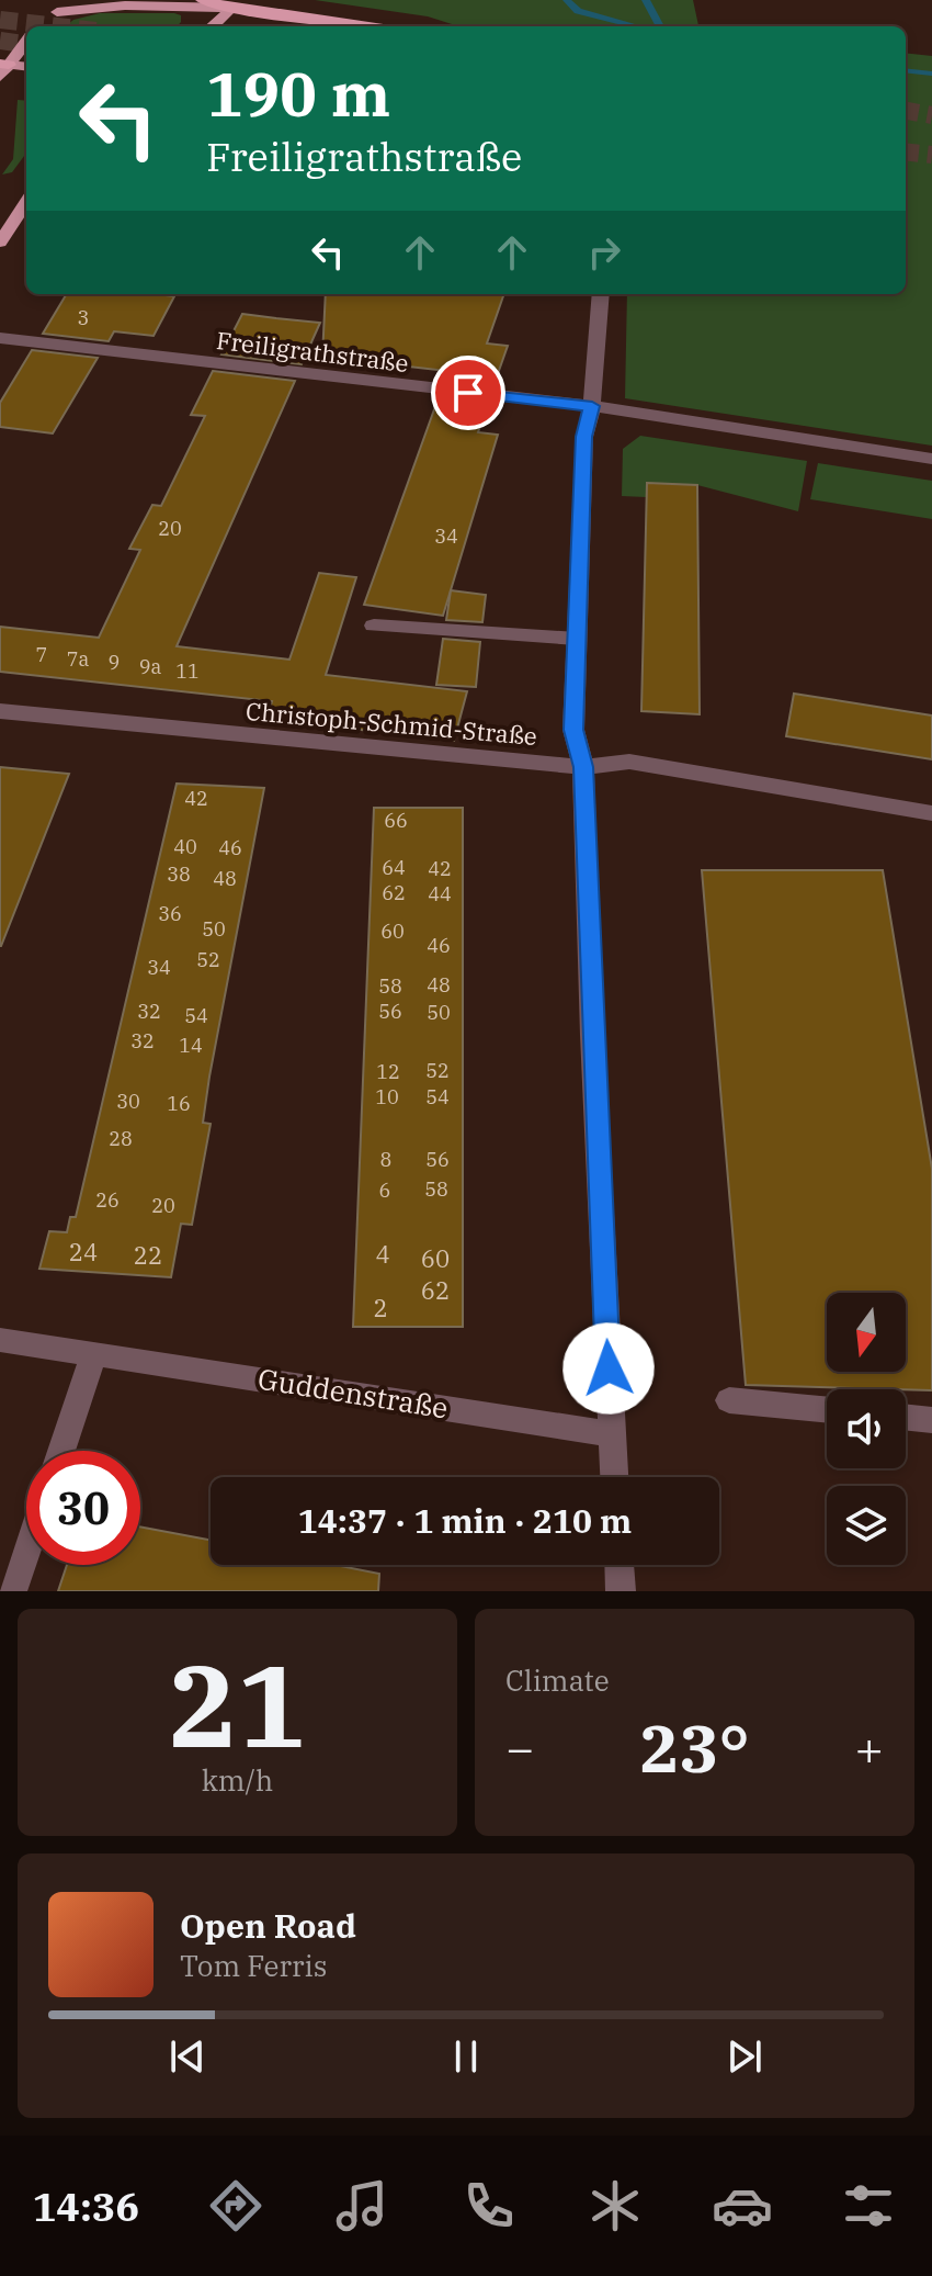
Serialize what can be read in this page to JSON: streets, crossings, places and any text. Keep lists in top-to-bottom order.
{
  "streets": {
    "street": ["Freiligrathstraße", "Christoph-Schmid-Straße", "Guddenstraße"]
  },
  "house_numbers": [
    "3",
    "20",
    "34",
    "7",
    "7a",
    "9",
    "9a",
    "11",
    "42",
    "66",
    "40",
    "46",
    "64",
    "42",
    "38",
    "48",
    "62",
    "44",
    "36",
    "50",
    "60",
    "46",
    "52",
    "34",
    "48",
    "58",
    "32",
    "56",
    "50",
    "54",
    "32",
    "14",
    "52",
    "12",
    "10",
    "54",
    "30",
    "16",
    "28",
    "8",
    "56",
    "58",
    "6",
    "26",
    "20",
    "24",
    "4",
    "22",
    "60",
    "62",
    "2"
  ],
  "north": "bottom",
  "page": {
    "turn": ["190 m", "Freiligrathstraße"],
    "limit": "30",
    "trip": "14:37 · 1 min · 210 m",
    "tile": [
      ["21", "km/h"],
      "Climate"
    ],
    "heat": ["−", "23°", "+"],
    "song": ["Open Road", "Tom Ferris"],
    "tabs": "14:36"
  }
}
